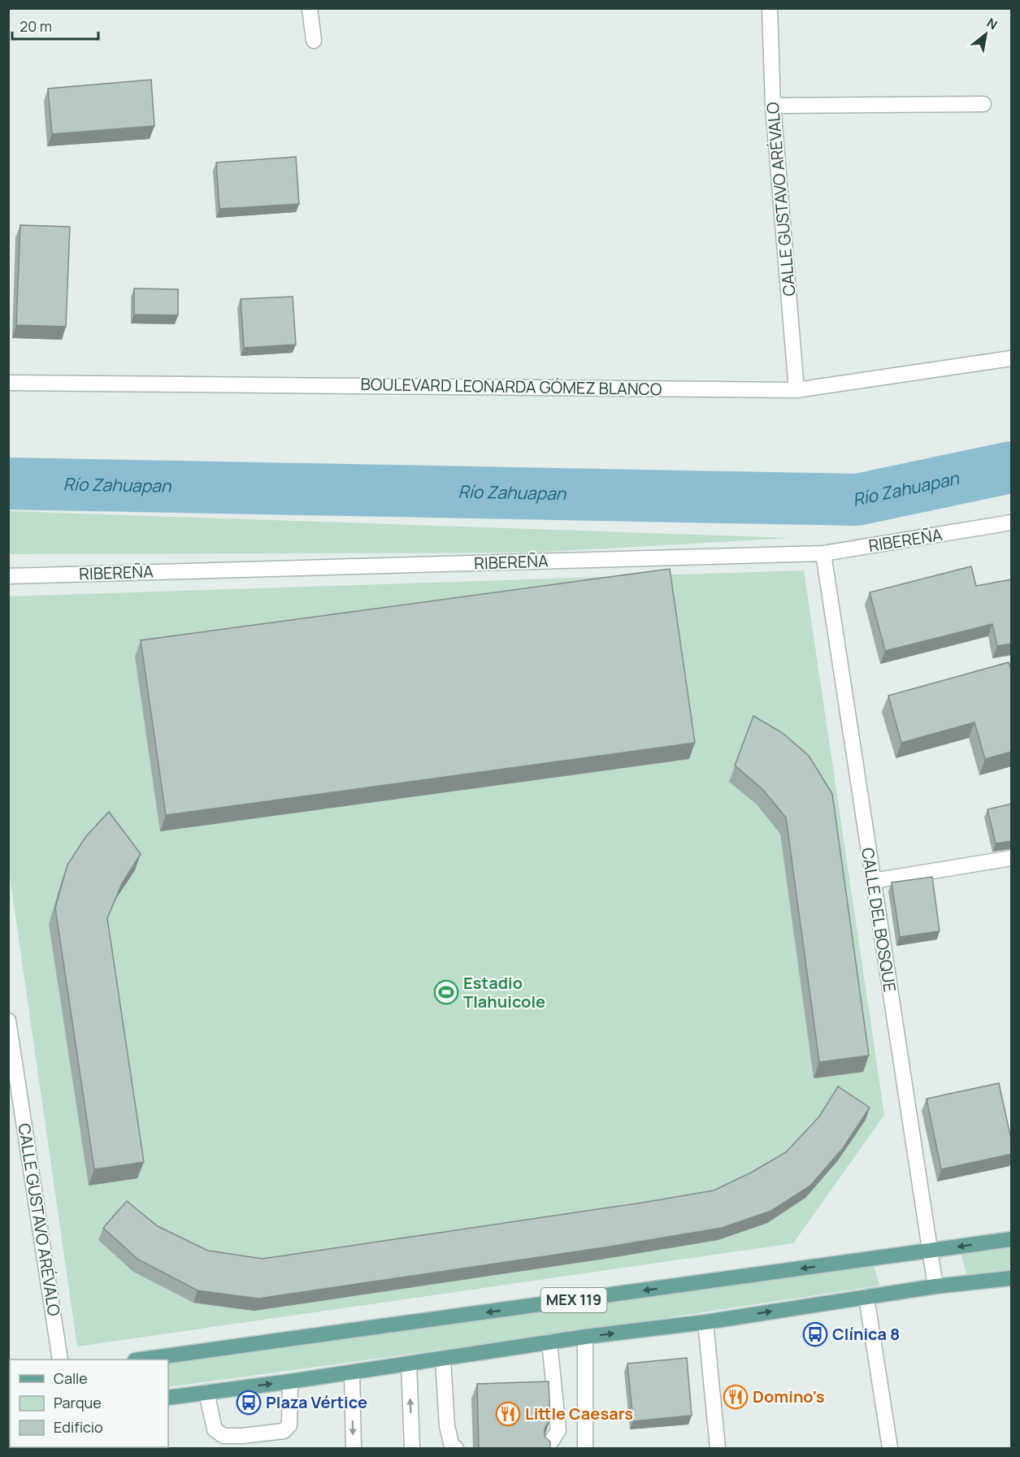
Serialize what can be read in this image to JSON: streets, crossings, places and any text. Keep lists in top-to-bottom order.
{
  "streets": {
    "main road": ["MEX 119"],
    "street": [
      "CALLE GUSTAVO ARÉVALO",
      "BOULEVARD LEONARDA GÓMEZ BLANCO",
      "RIBEREÑA",
      "CALLE DEL BOSQUE"
    ]
  },
  "crossings": [
    ["CALLE GUSTAVO ARÉVALO", "BOULEVARD LEONARDA GÓMEZ BLANCO"],
    ["RIBEREÑA", "CALLE DEL BOSQUE"],
    ["CALLE DEL BOSQUE", "MEX 119"]
  ],
  "water": ["Río Zahuapan"],
  "places": {
    "sports": ["Estadio Tlahuicole"],
    "bus stop": ["Clínica 8", "Plaza Vértice"],
    "restaurant": ["Domino's", "Little Caesars"]
  },
  "legend": ["Calle", "Parque", "Edificio"],
  "scale_bar": "20 m",
  "north": "top right"
}
